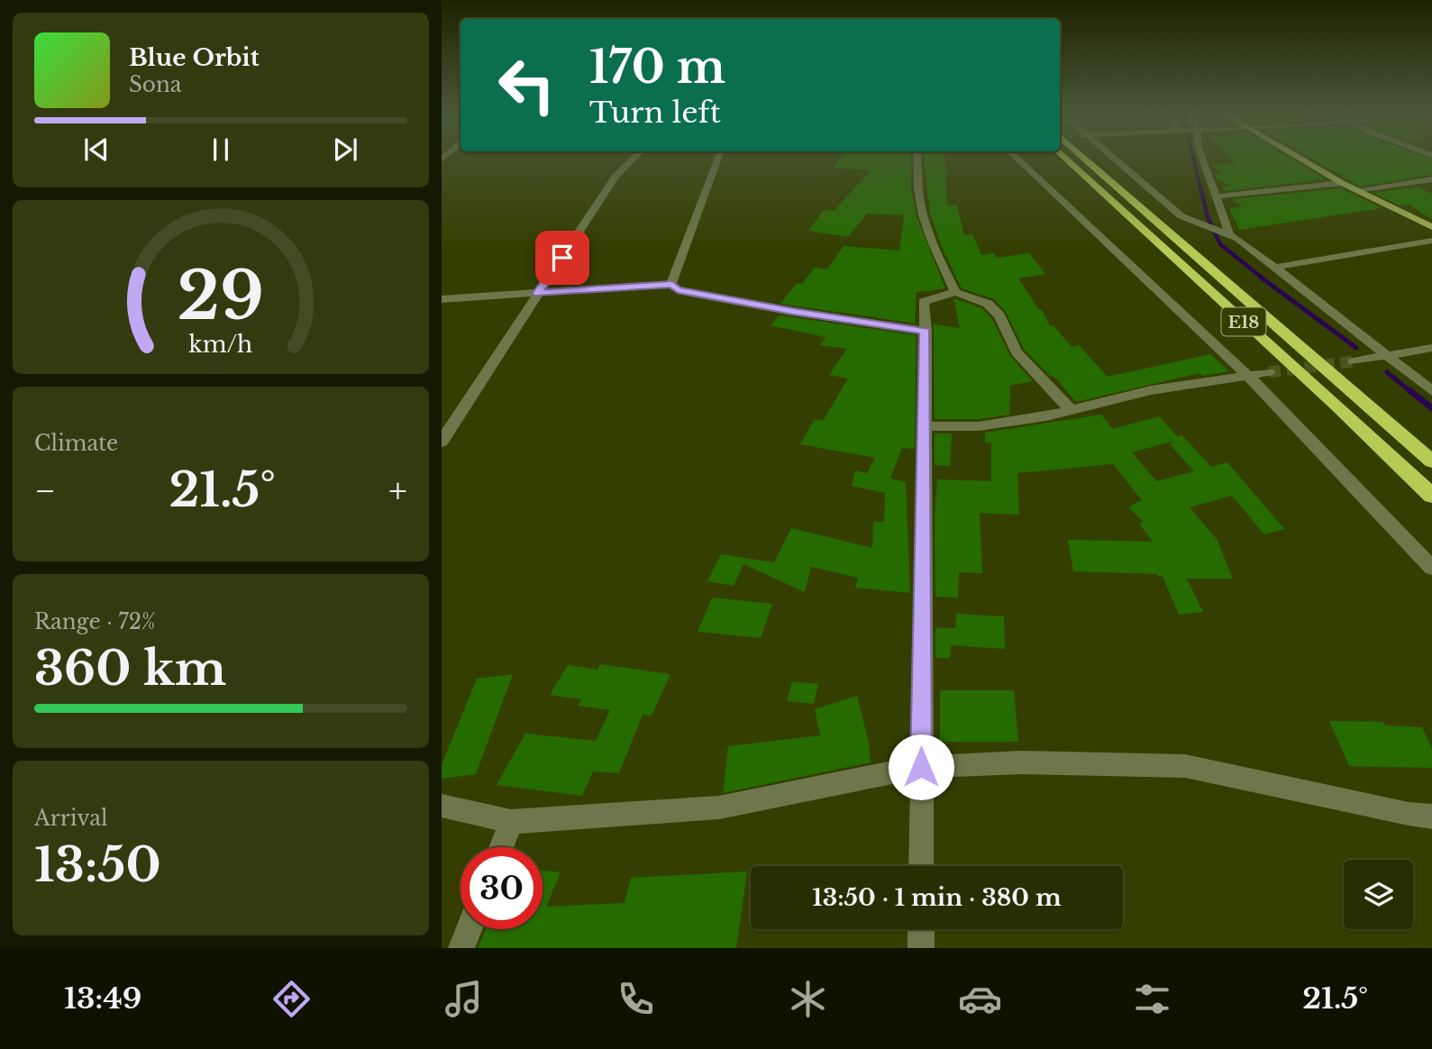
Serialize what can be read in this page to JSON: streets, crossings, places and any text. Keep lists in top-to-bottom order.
{
  "streets": {
    "highway": ["E18"]
  },
  "page": {
    "turn": ["170 m", "Turn left"],
    "song": ["Blue Orbit", "Sona"],
    "tile": [
      "Climate",
      ["Range · 72%", "360 km"],
      ["Arrival", "13:50"]
    ],
    "heat": ["−", "21.5°", "+"],
    "limit": "30",
    "trip": "13:50 · 1 min · 380 m",
    "tabs": ["13:49", "21.5°"],
    "gauge": ["29", "km/h"]
  }
}
